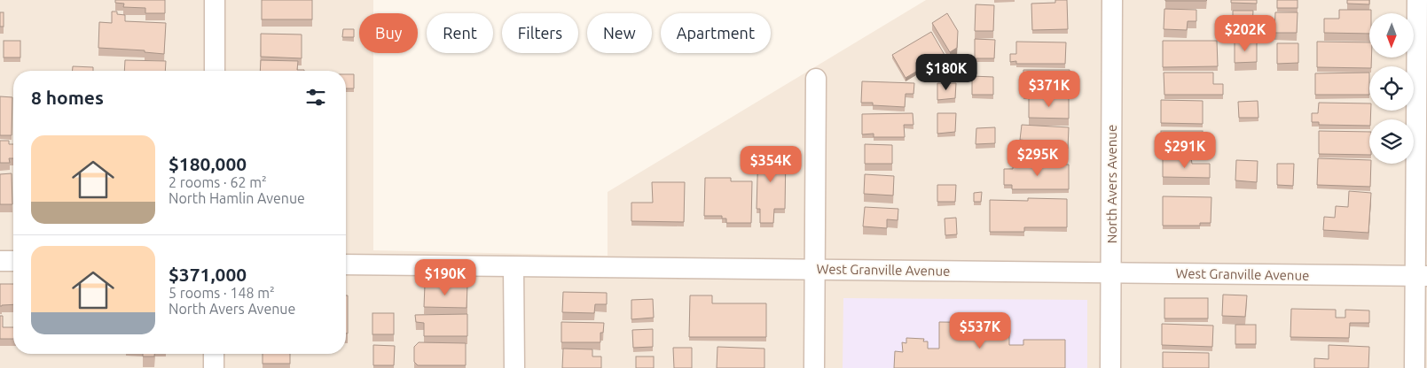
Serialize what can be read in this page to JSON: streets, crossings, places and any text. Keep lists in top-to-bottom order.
{
  "streets": {
    "street": ["North Avers Avenue", "West Granville Avenue"]
  },
  "crossings": [
    ["North Avers Avenue", "West Granville Avenue"]
  ],
  "north": "bottom",
  "page": {
    "chip": [
      "Buy",
      "Rent",
      "Filters",
      "New",
      "Apartment"
    ],
    "price": [
      "$202K",
      "$180K",
      "$371K",
      "$291K",
      "$295K",
      "$354K",
      "$190K",
      "$537K"
    ],
    "heading": "8 homes",
    "list": [
      {
        "name": "$180,000",
        "note": "2 rooms · 62 m² · North Hamlin Avenue"
      },
      {
        "name": "$371,000",
        "note": "5 rooms · 148 m² · North Avers Avenue"
      }
    ]
  }
}
